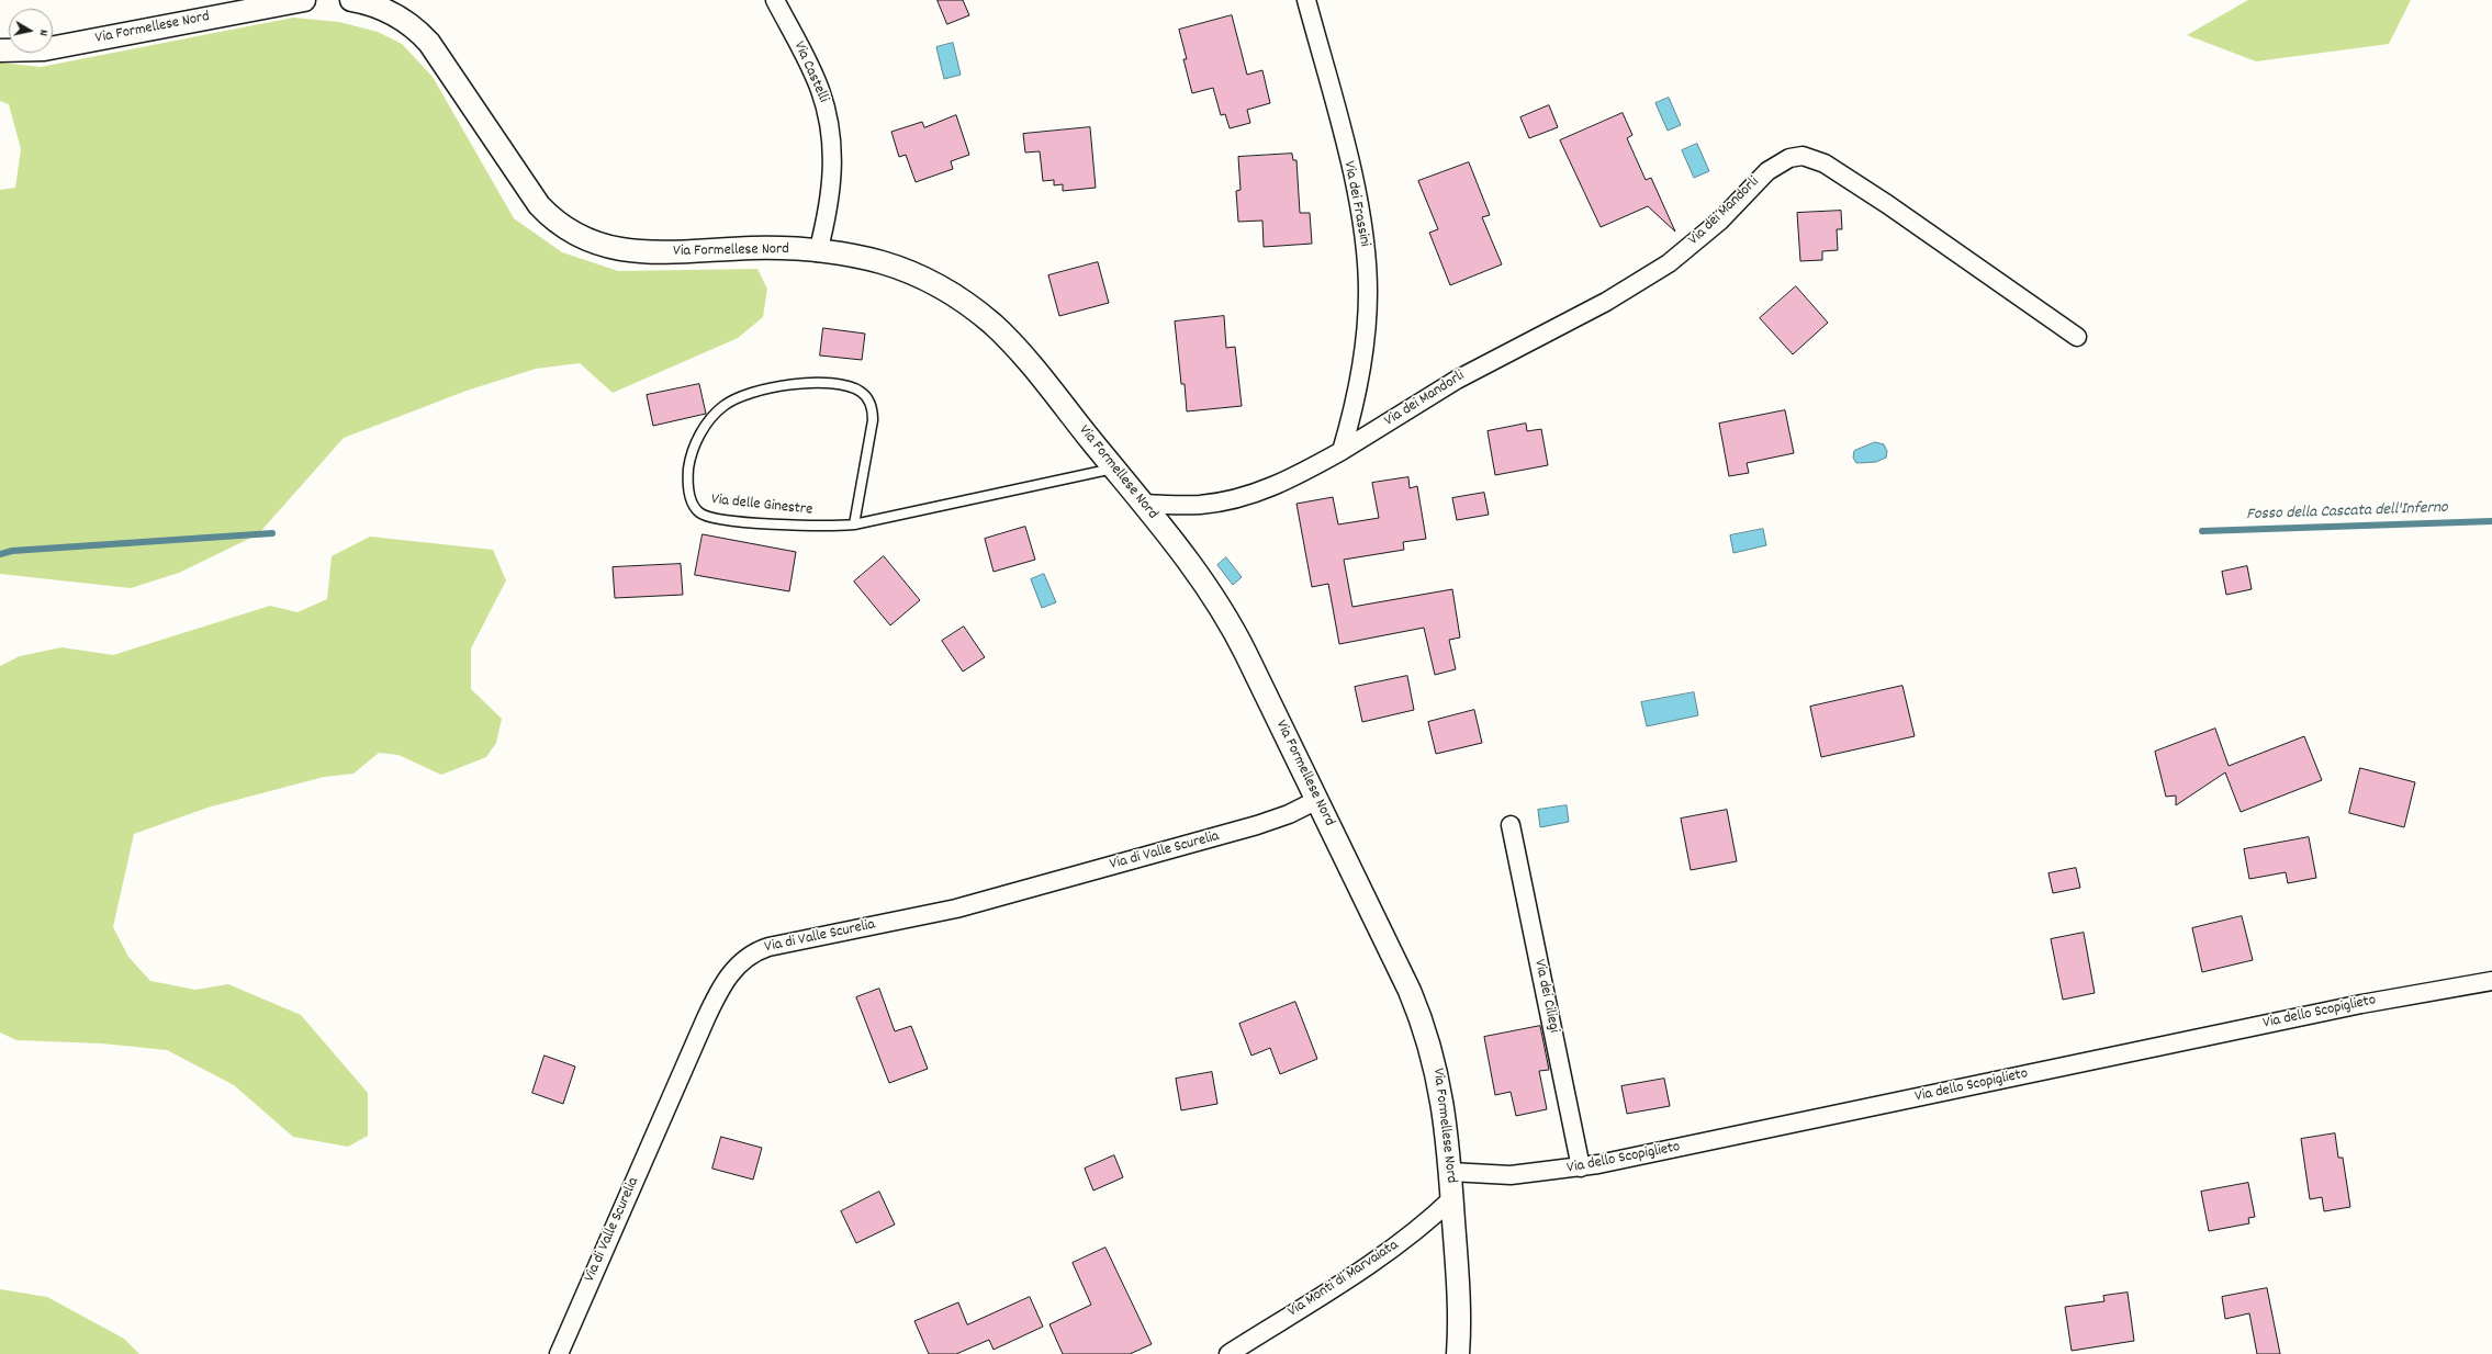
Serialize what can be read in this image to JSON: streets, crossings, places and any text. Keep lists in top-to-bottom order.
{
  "streets": {
    "street": [
      "Via Formellese Nord",
      "Via Castelli",
      "Via dei Frassini",
      "Via dei Mandorli",
      "Via di Valle Scurelia",
      "Via dei Ciliegi",
      "Via dello Scopiglieto",
      "Via Monti di Marvaiata"
    ],
    "lane": ["Via delle Ginestre"]
  },
  "crossings": [
    ["Via Formellese Nord", "Via Castelli"],
    ["Via Formellese Nord", "Via dei Mandorli"],
    ["Via Formellese Nord", "Via delle Ginestre"],
    ["Via Formellese Nord", "Via di Valle Scurelia"],
    ["Via Formellese Nord", "Via dello Scopiglieto"],
    ["Via Formellese Nord", "Via Monti di Marvaiata"],
    ["Via dei Frassini", "Via dei Mandorli"],
    ["Via dei Ciliegi", "Via dello Scopiglieto"]
  ],
  "water": ["Fosso della Cascata dell'Inferno"],
  "north": "right"
}
